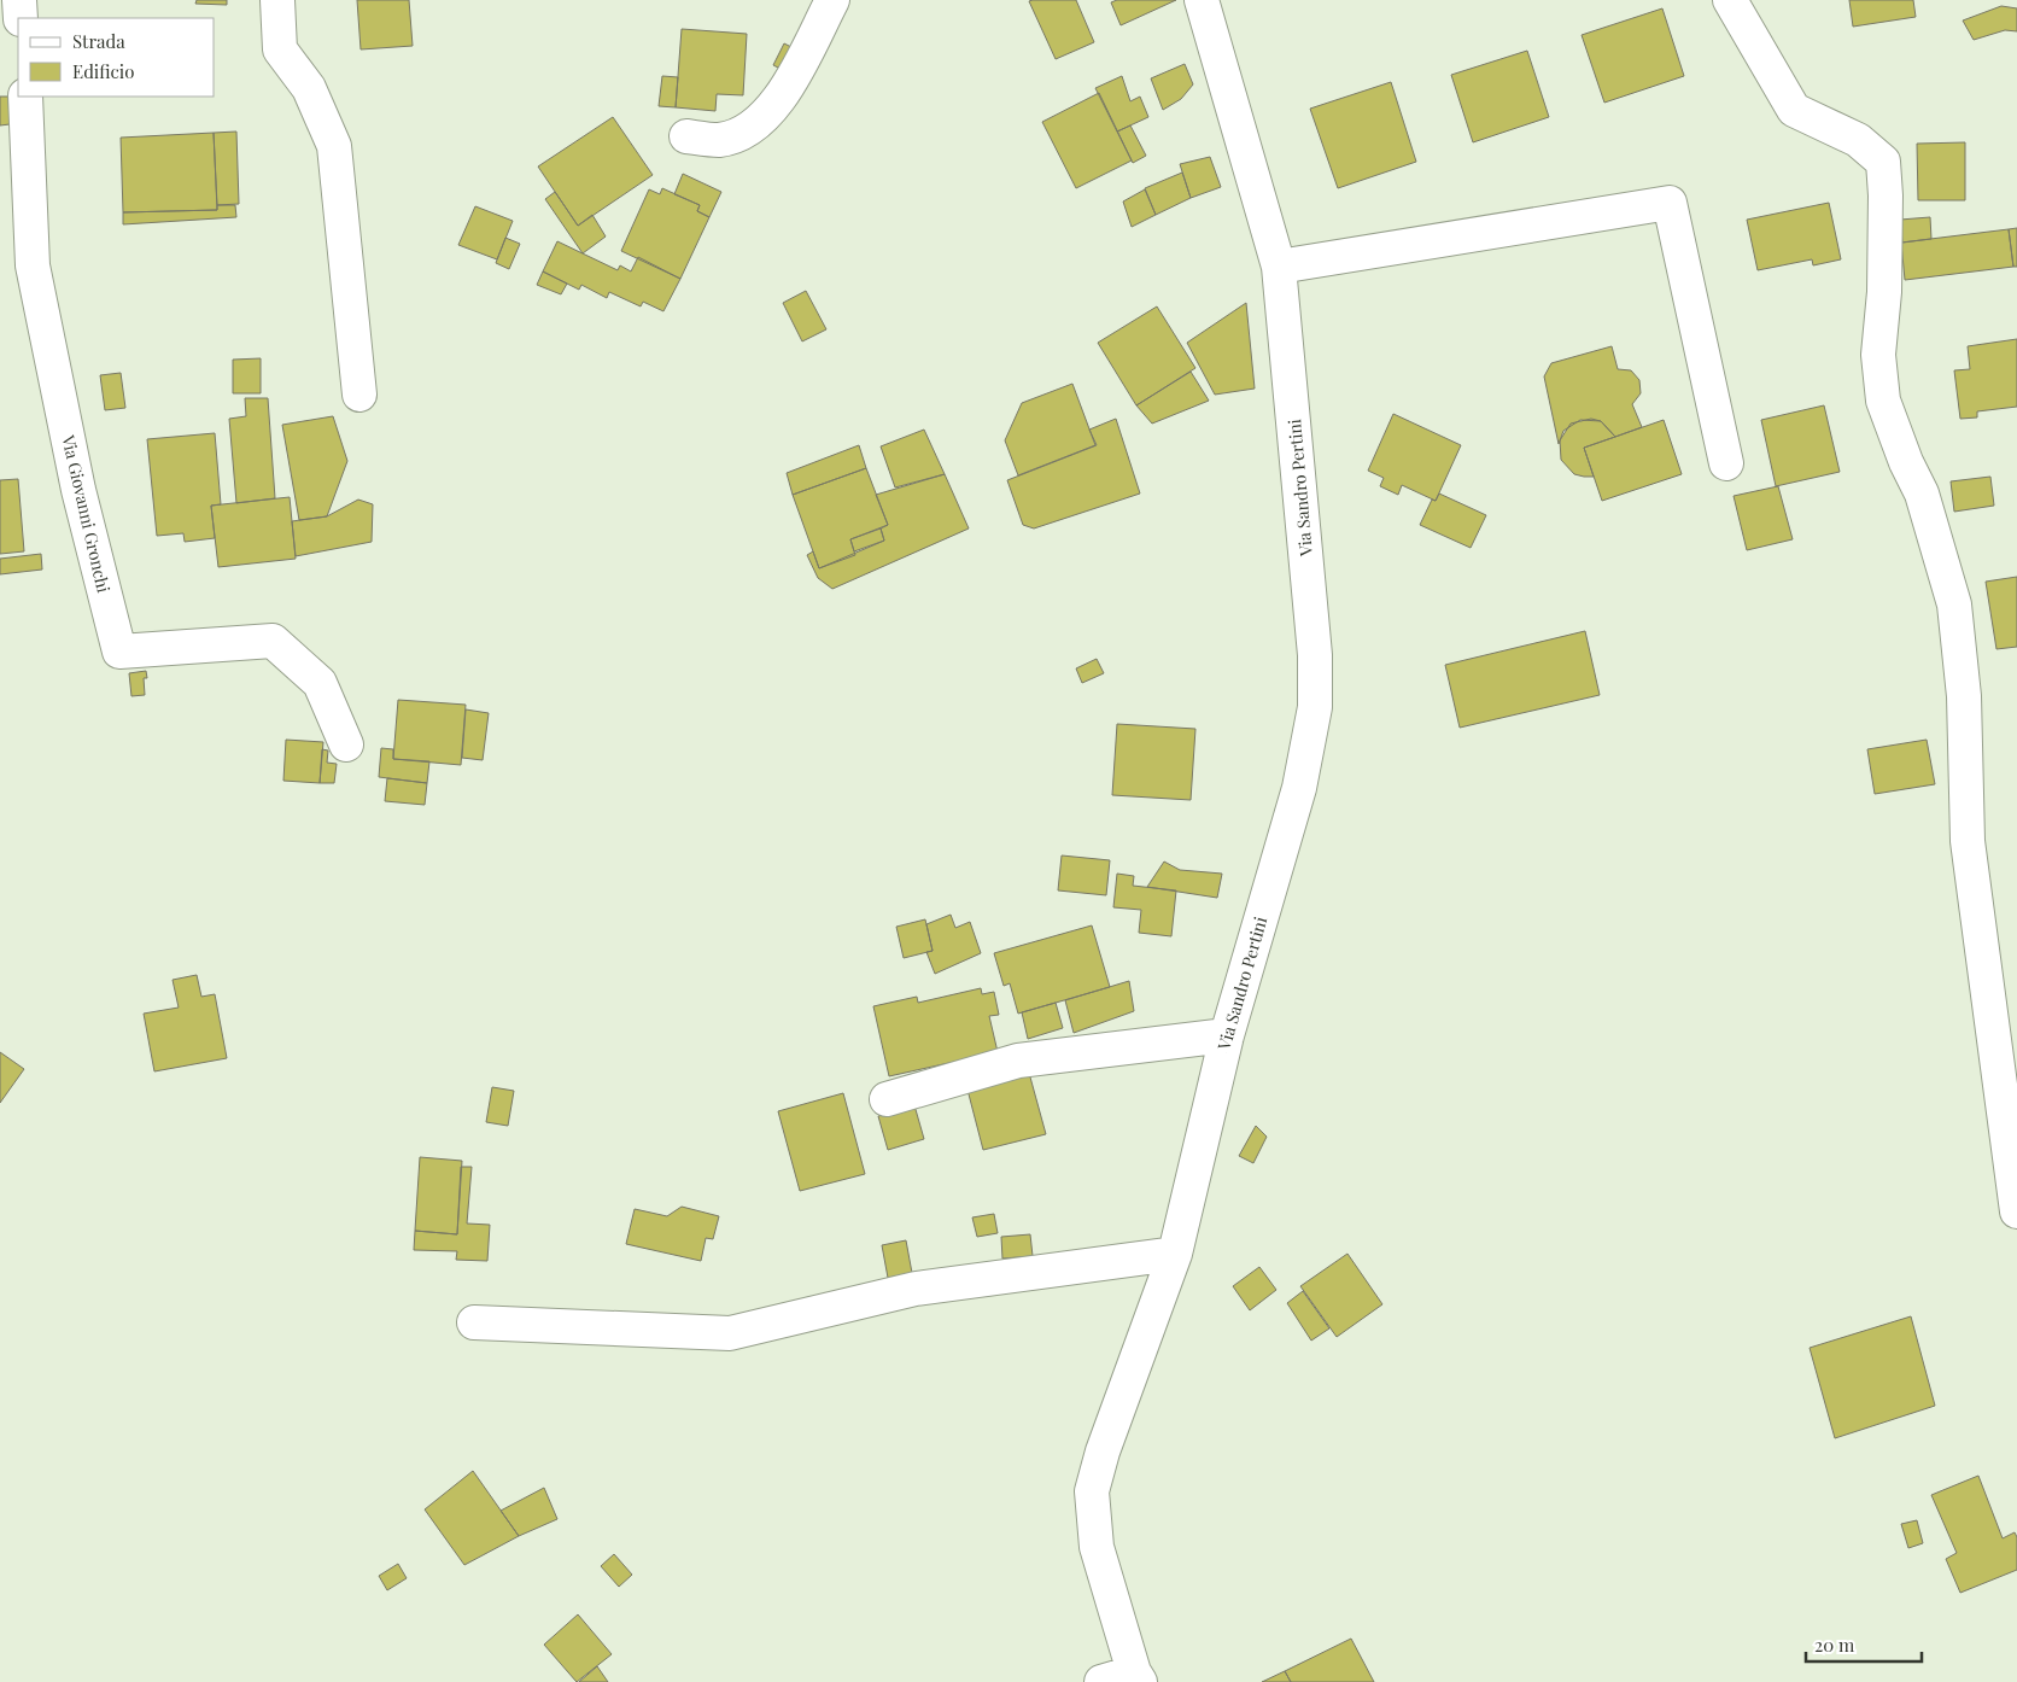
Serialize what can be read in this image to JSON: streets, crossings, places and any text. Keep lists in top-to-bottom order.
{
  "streets": {
    "street": ["Via Sandro Pertini", "Via Giovanni Gronchi"]
  },
  "legend": ["Strada", "Edificio"],
  "scale_bar": "20 m"
}
